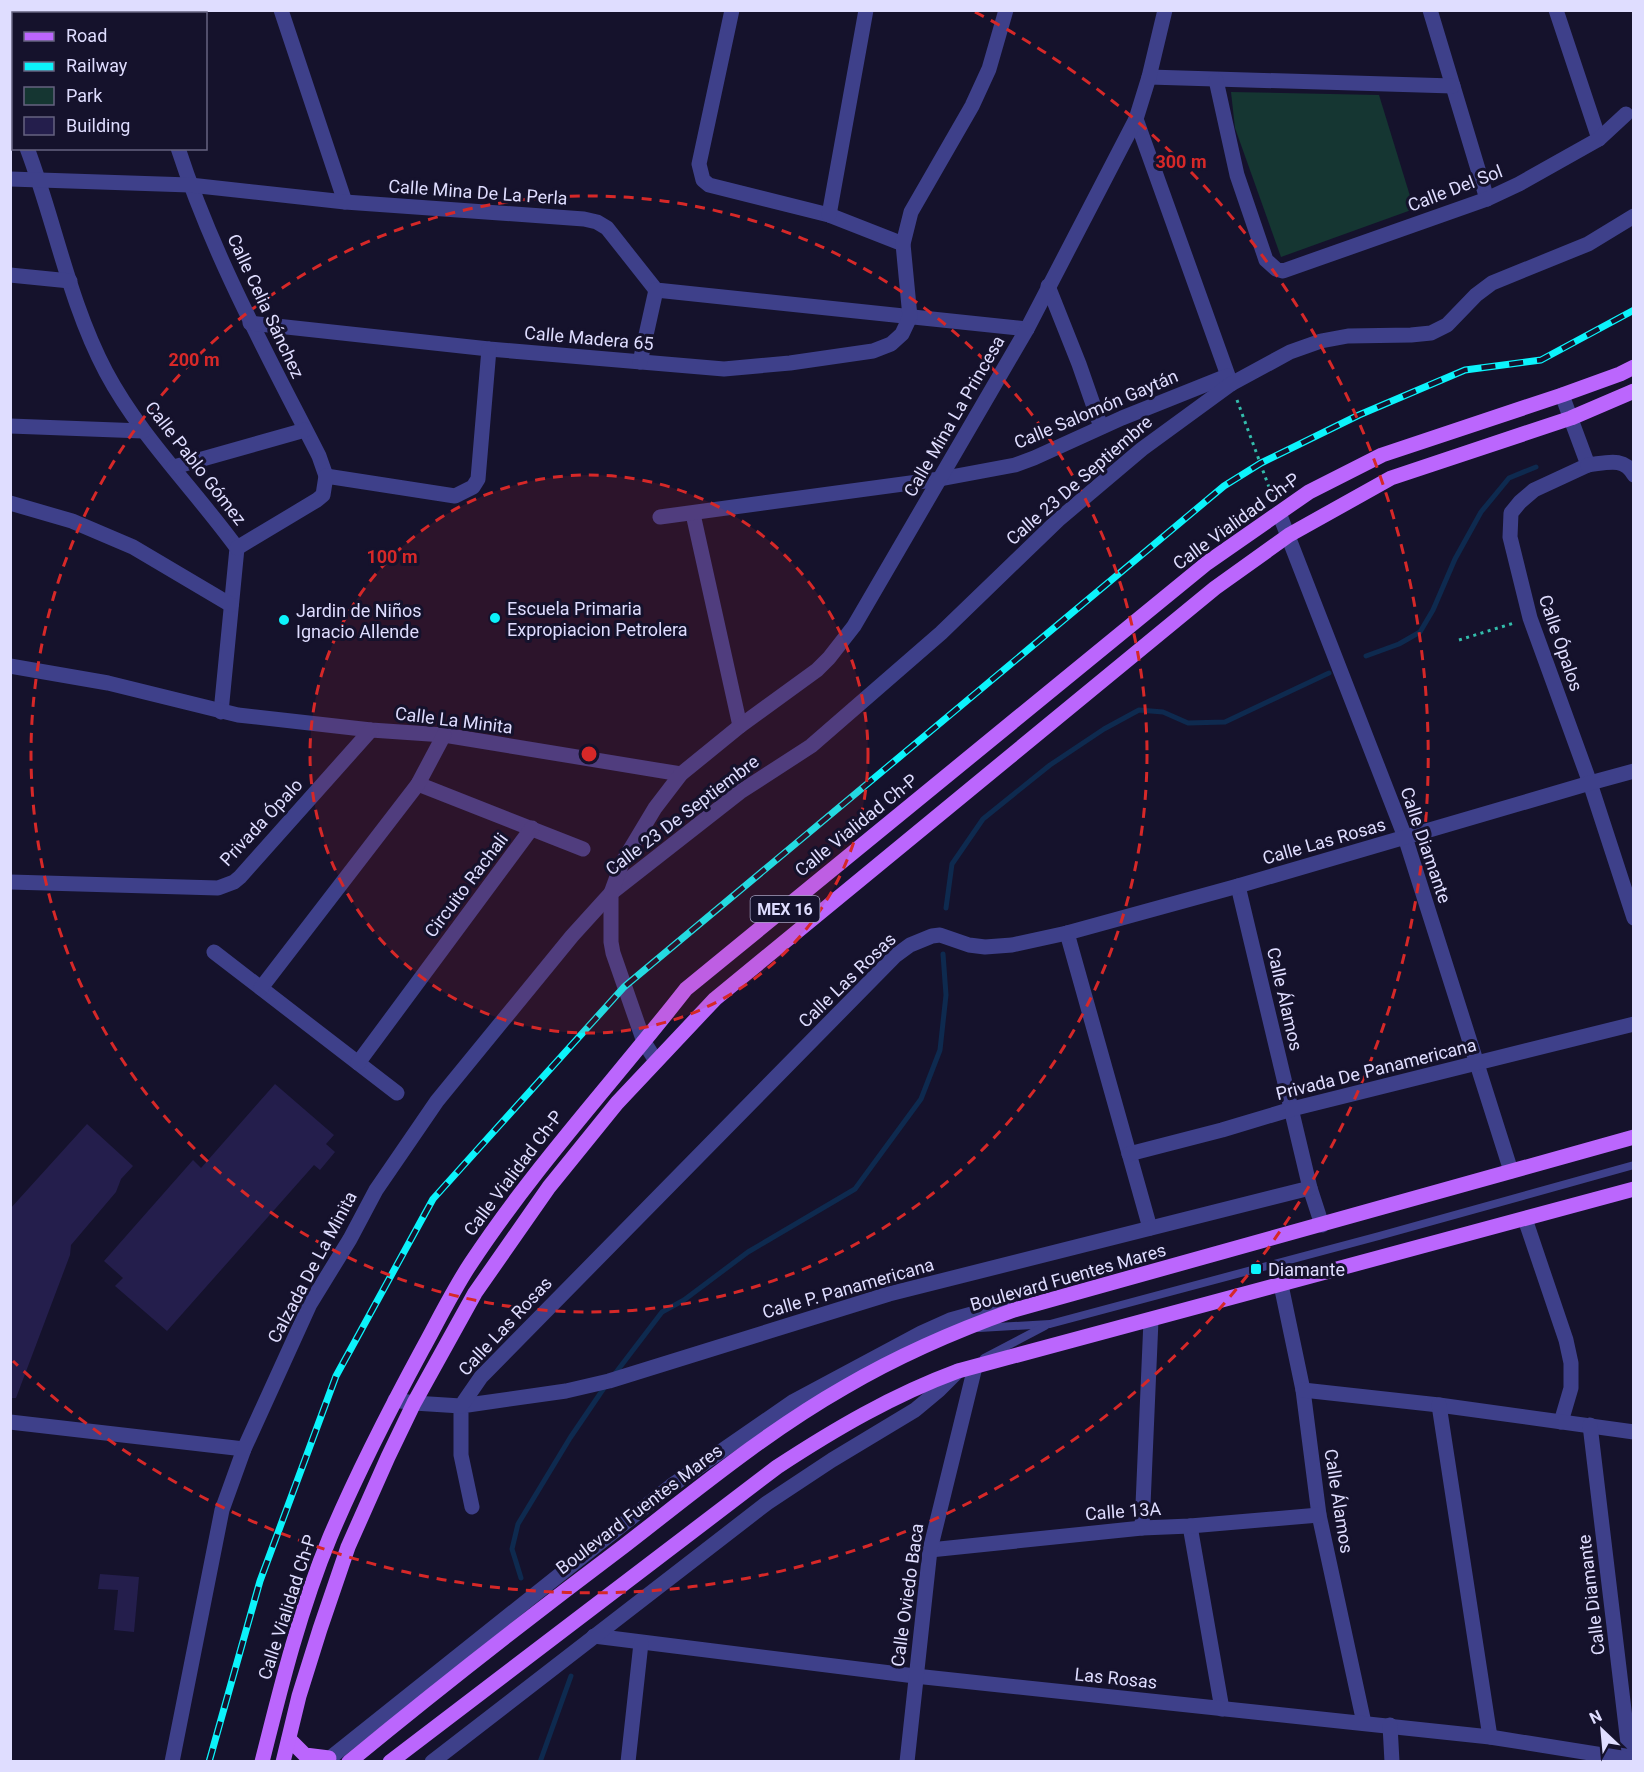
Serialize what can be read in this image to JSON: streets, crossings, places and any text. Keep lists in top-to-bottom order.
{
  "streets": {
    "main road": ["Calle Vialidad Ch-P", "MEX 16", "Boulevard Fuentes Mares"],
    "street": [
      "Calle Del Sol",
      "Calle Mina De La Perla",
      "Calle Celia Sánchez",
      "Calle Madera 65",
      "Calle Salomón Gaytán",
      "Calle Mina La Princesa",
      "Calle Pablo Gómez",
      "Calle 23 De Septiembre",
      "Calle Ópalos",
      "Calle La Minita",
      "Privada Ópalo",
      "Calle Las Rosas",
      "Calle Diamante",
      "Circuito Rachali",
      "Calle Álamos",
      "Privada De Panamericana",
      "Calzada De La Minita",
      "Calle P. Panamericana",
      "Calle 13A",
      "Calle Oviedo Baca",
      "Las Rosas"
    ]
  },
  "crossings": [
    ["Calle Mina De La Perla", "Calle Celia Sánchez"],
    ["Calle Mina De La Perla", "Calle Pablo Gómez"],
    ["Calle Celia Sánchez", "Calle Madera 65"],
    ["Calle Salomón Gaytán", "Calle Mina La Princesa"],
    ["Calle Salomón Gaytán", "Calle 23 De Septiembre"],
    ["Calle Mina La Princesa", "Calle La Minita"],
    ["Calle Mina La Princesa", "Calzada De La Minita"],
    ["Calle Pablo Gómez", "Calle La Minita"],
    ["Calle 23 De Septiembre", "Calzada De La Minita"],
    ["Calle Vialidad Ch-P", "Calle Diamante"],
    ["Calle Vialidad Ch-P", "Calzada De La Minita"],
    ["Calle Vialidad Ch-P", "Calle P. Panamericana"],
    ["Calle Ópalos", "Calle Las Rosas"],
    ["Calle La Minita", "Privada Ópalo"],
    ["Calle La Minita", "Calzada De La Minita"],
    ["Calle Las Rosas", "Calle Diamante"],
    ["Calle Las Rosas", "Calle Álamos"],
    ["Calle Las Rosas", "Calle P. Panamericana"],
    ["Calle Diamante", "Privada De Panamericana"],
    ["Calle Diamante", "Boulevard Fuentes Mares"],
    ["Calle Diamante", "Las Rosas"],
    ["Calle Álamos", "Privada De Panamericana"],
    ["Calle Álamos", "Boulevard Fuentes Mares"],
    ["Calle Álamos", "Calle P. Panamericana"],
    ["Calle Álamos", "Calle 13A"],
    ["Calle Álamos", "Las Rosas"],
    ["Calle 13A", "Calle Oviedo Baca"],
    ["Calle Oviedo Baca", "Las Rosas"]
  ],
  "places": {
    "other": ["Escuela Primaria Expropiacion Petrolera", "Jardin de Niños Ignacio Allende"],
    "transit": ["Diamante"]
  },
  "legend": [
    "Road",
    "Railway",
    "Park",
    "Building"
  ],
  "north": "top left",
  "rings": ["300 m", "200 m", "100 m"]
}
